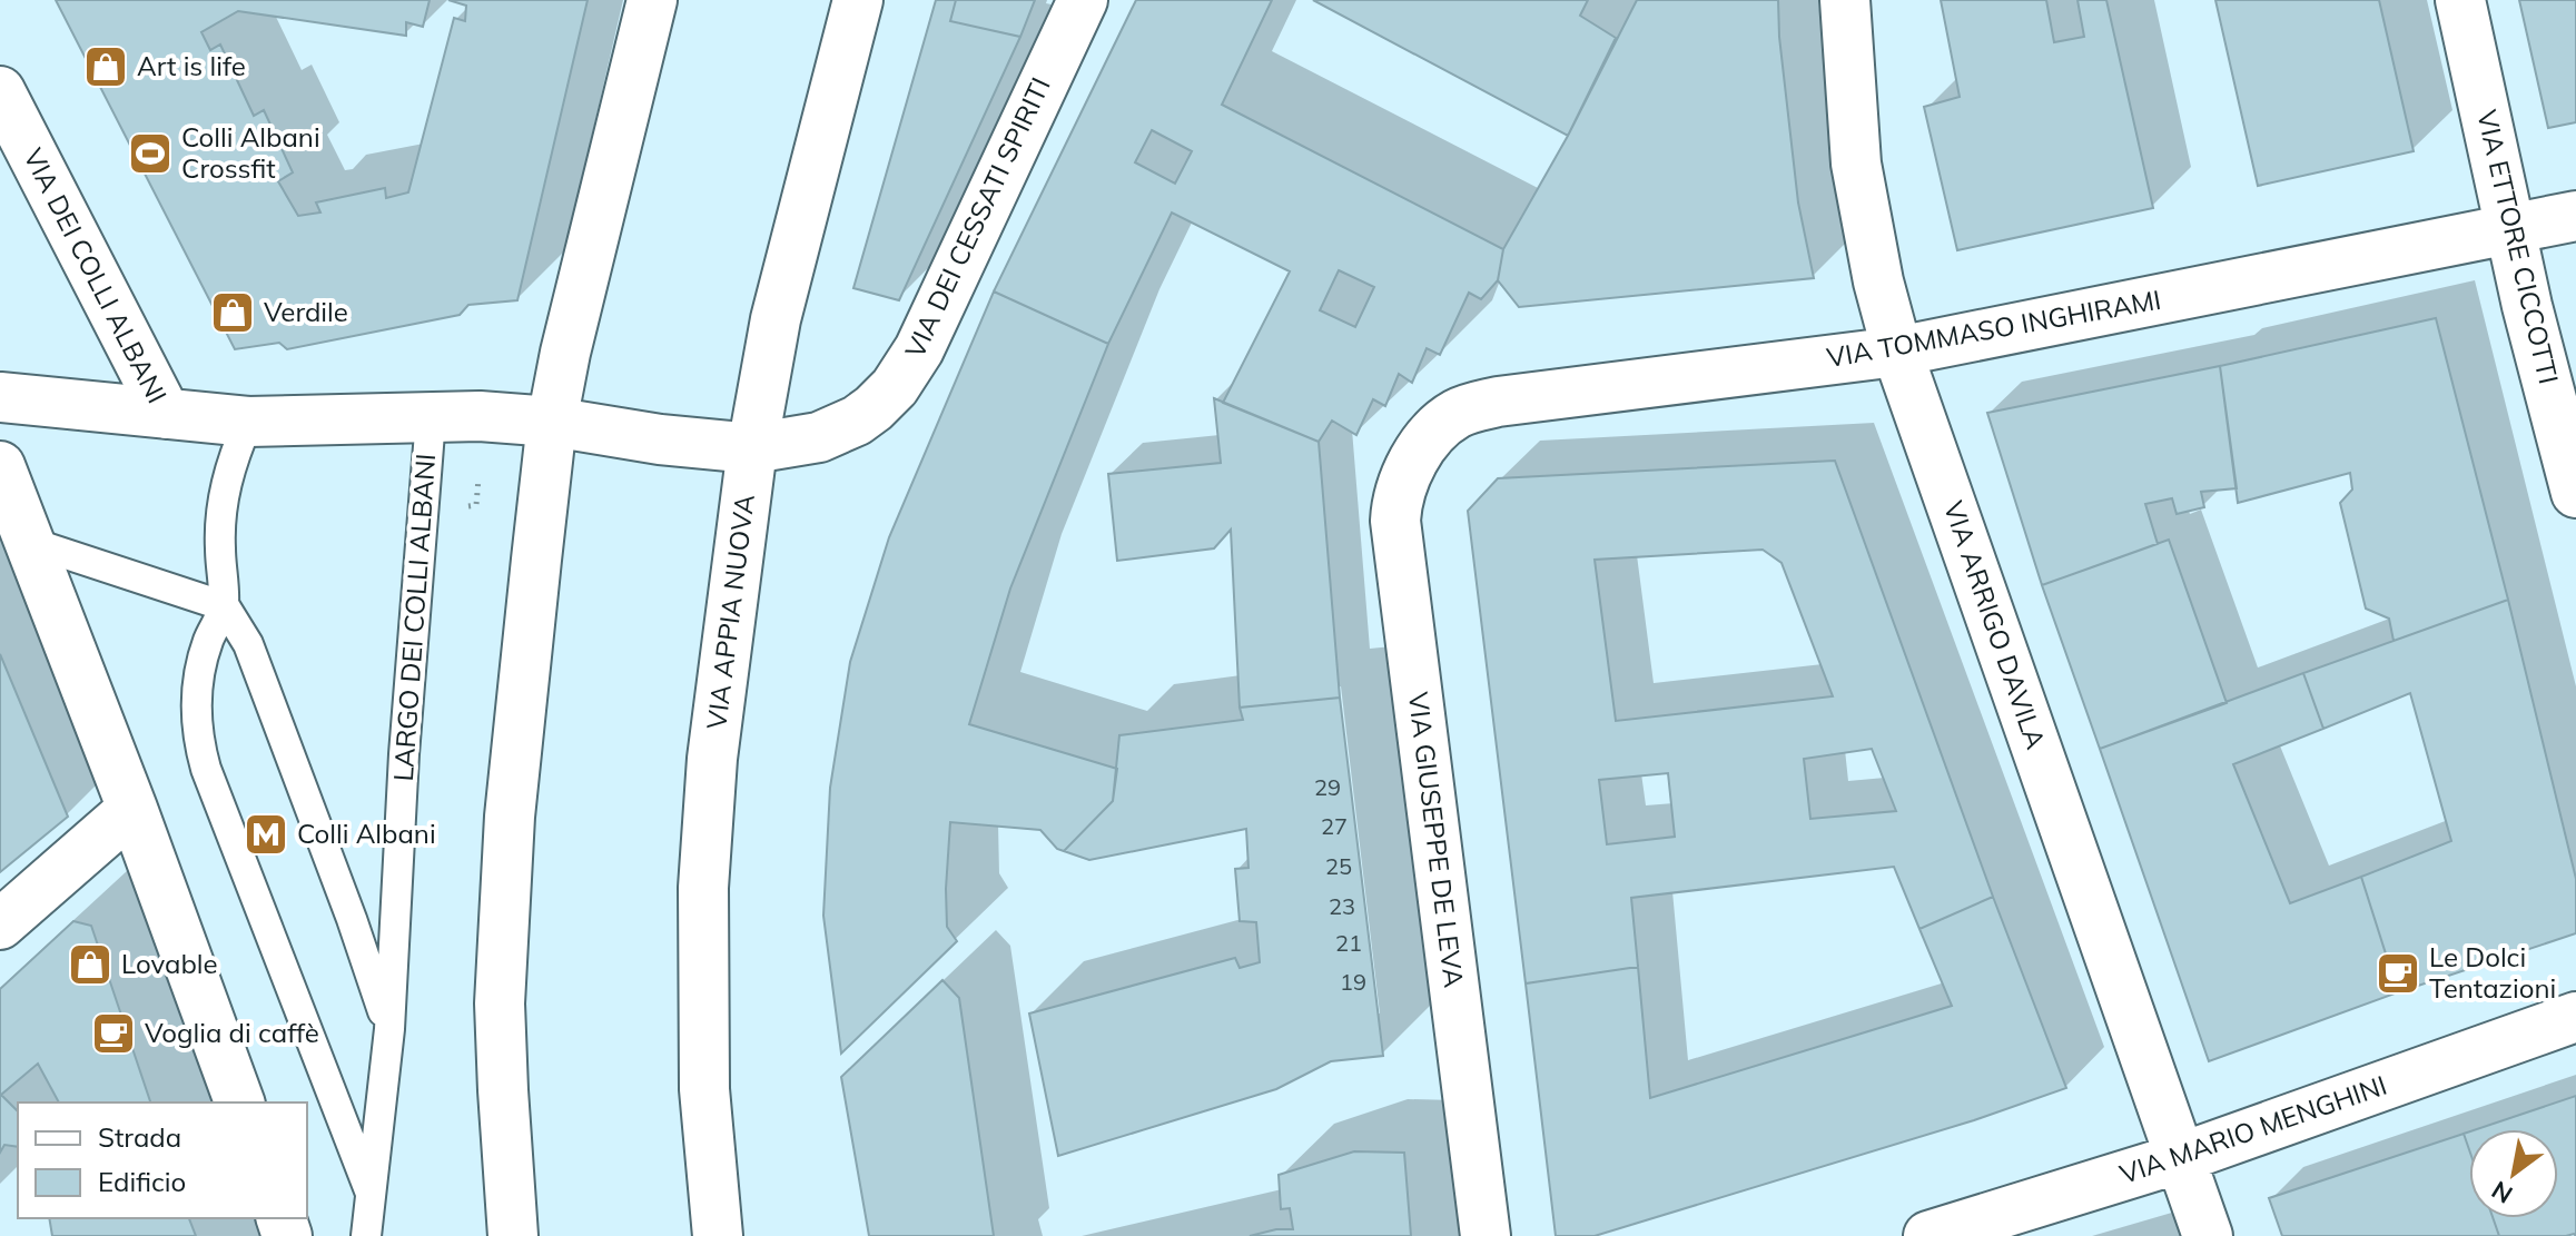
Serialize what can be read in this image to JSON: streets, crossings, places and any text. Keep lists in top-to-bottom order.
{
  "streets": {
    "street": [
      "VIA DEI CESSATI SPIRITI",
      "VIA ETTORE CICCOTTI",
      "VIA DEI COLLI ALBANI",
      "VIA TOMMASO INGHIRAMI",
      "VIA APPIA NUOVA",
      "LARGO DEI COLLI ALBANI",
      "VIA ARRIGO DAVILA",
      "VIA GIUSEPPE DE LEVA",
      "VIA MARIO MENGHINI"
    ]
  },
  "crossings": [
    ["VIA DEI CESSATI SPIRITI", "VIA APPIA NUOVA"],
    ["VIA DEI CESSATI SPIRITI", "LARGO DEI COLLI ALBANI"],
    ["VIA ETTORE CICCOTTI", "VIA TOMMASO INGHIRAMI"],
    ["VIA DEI COLLI ALBANI", "LARGO DEI COLLI ALBANI"],
    ["VIA TOMMASO INGHIRAMI", "VIA ARRIGO DAVILA"],
    ["VIA TOMMASO INGHIRAMI", "VIA GIUSEPPE DE LEVA"],
    ["VIA ARRIGO DAVILA", "VIA MARIO MENGHINI"]
  ],
  "places": {
    "shop": ["Art is life", "Verdile", "Lovable"],
    "sports": ["Colli Albani Crossfit"],
    "metro station": ["Colli Albani"],
    "cafe": ["Le Dolci Tentazioni", "Voglia di caffè"]
  },
  "house_numbers": [
    "29",
    "27",
    "25",
    "23",
    "21",
    "19"
  ],
  "legend": ["Strada", "Edificio"],
  "north": "bottom left"
}
